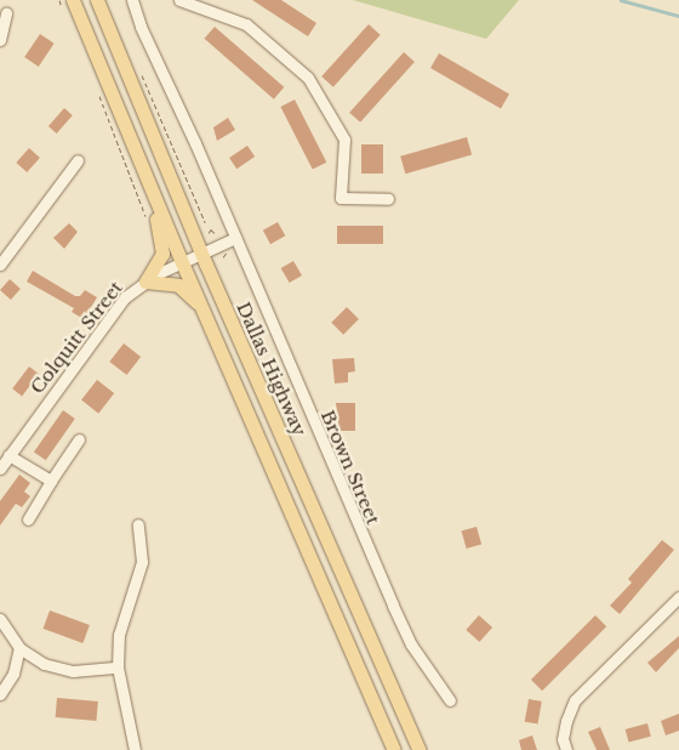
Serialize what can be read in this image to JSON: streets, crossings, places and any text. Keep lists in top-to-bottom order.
{
  "streets": {
    "main road": ["Dallas Highway"],
    "street": ["Colquitt Street", "Brown Street"]
  },
  "crossings": [
    ["Colquitt Street", "Dallas Highway"]
  ]
}
